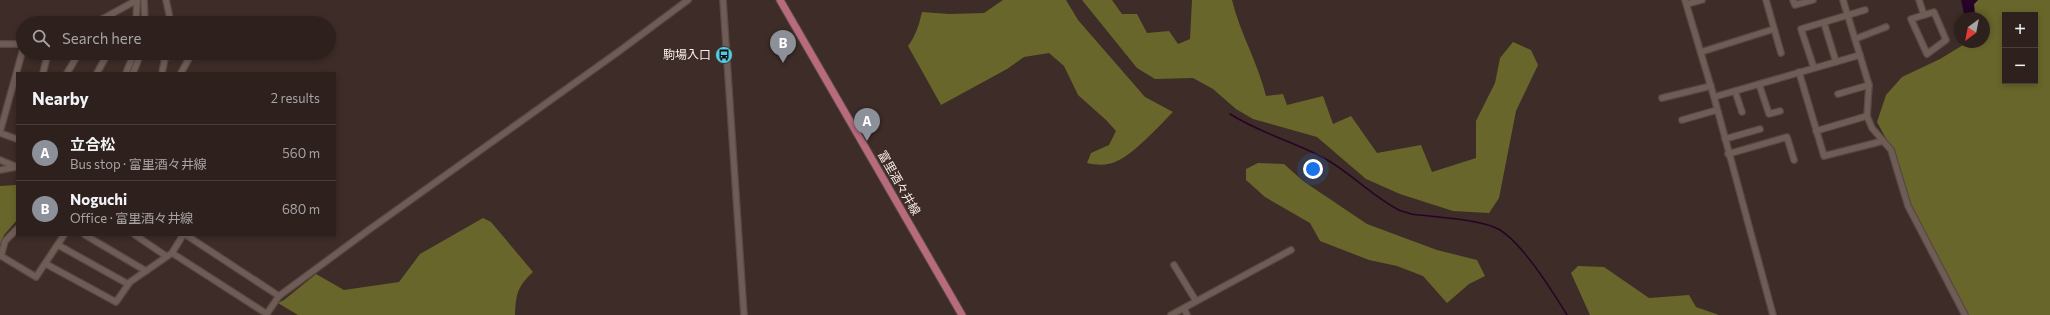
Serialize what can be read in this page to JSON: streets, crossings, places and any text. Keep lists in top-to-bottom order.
{
  "streets": {
    "main road": ["富里酒々井線"]
  },
  "places": {
    "bus stop": ["駒場入口"]
  },
  "north": "bottom left",
  "page": {
    "map_buttons": ["+", "−"],
    "search": "Search here",
    "pins": ["B", "A"],
    "heading": ["Nearby", "2 results"],
    "list": [
      {
        "mark": "A",
        "name": "立合松",
        "note": "Bus stop · 富里酒々井線",
        "value": "560 m"
      },
      {
        "mark": "B",
        "name": "Noguchi",
        "note": "Office · 富里酒々井線",
        "value": "680 m"
      }
    ]
  }
}
